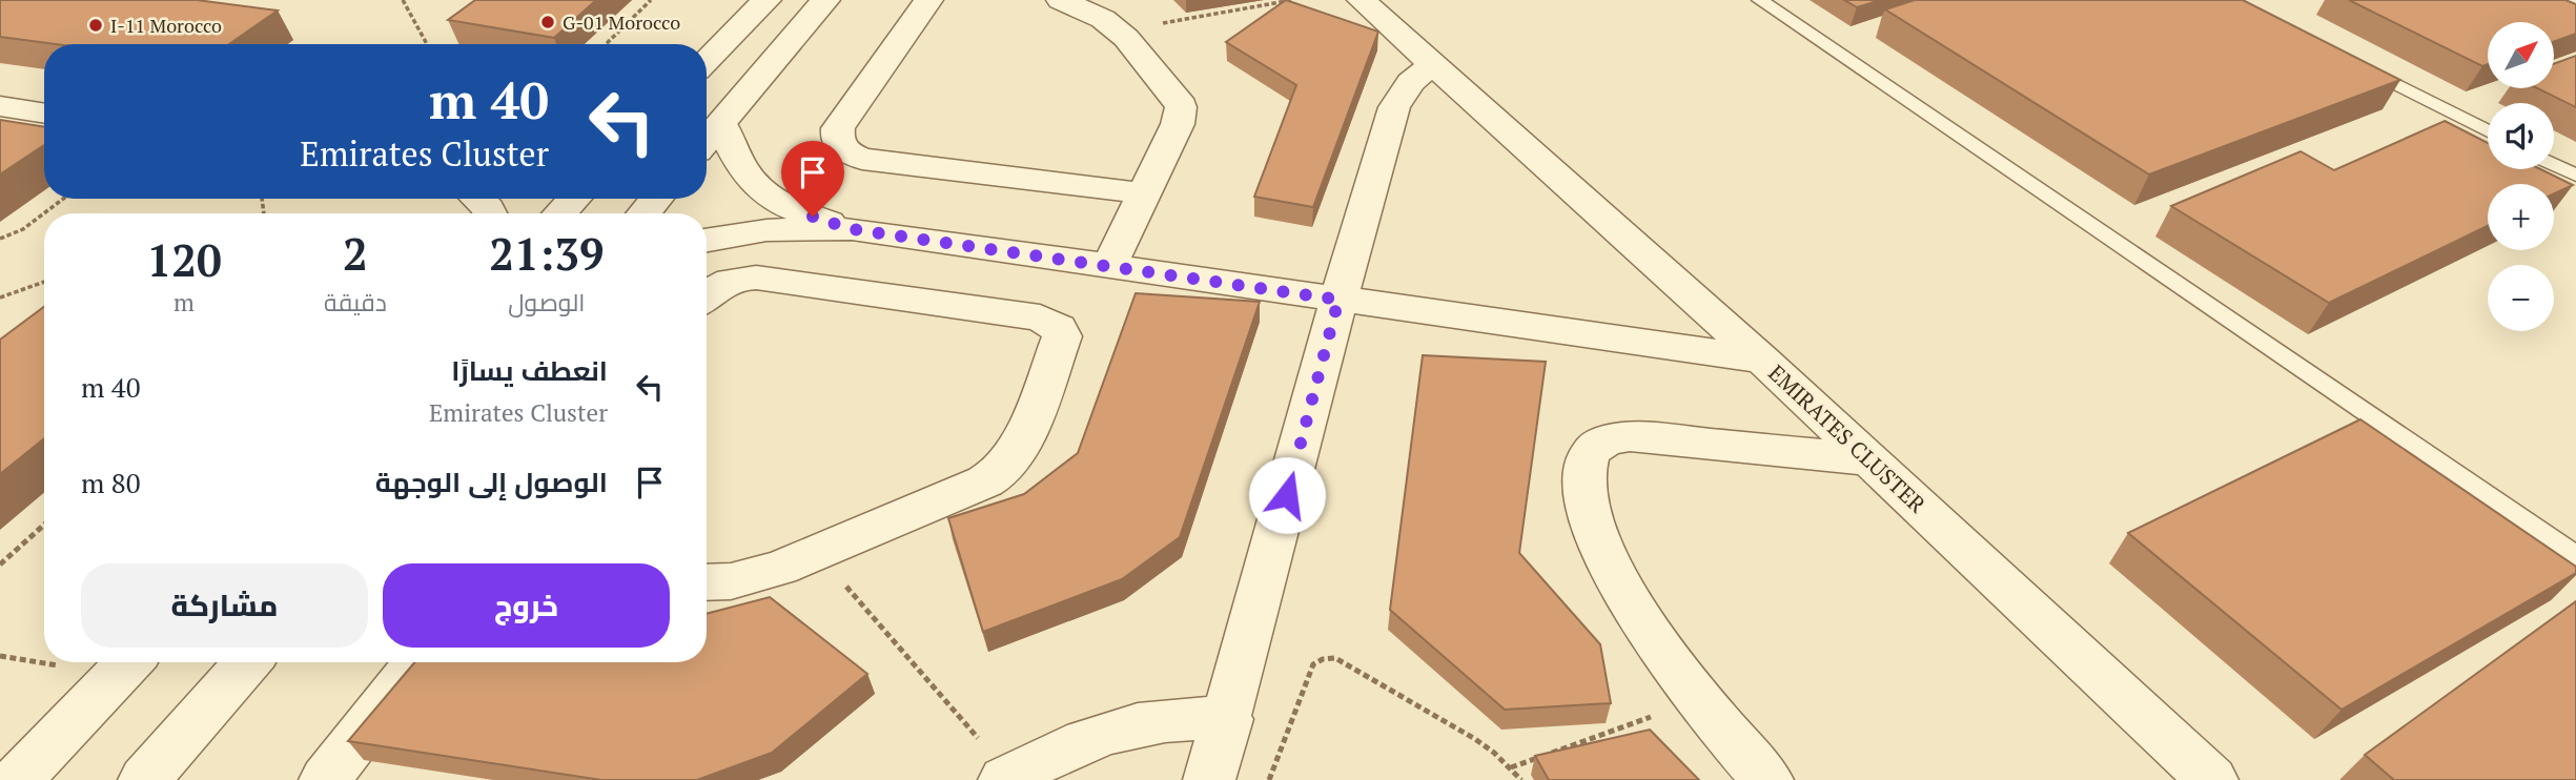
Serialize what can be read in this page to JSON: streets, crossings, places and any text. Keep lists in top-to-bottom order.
{
  "streets": {
    "street": ["EMIRATES CLUSTER"]
  },
  "places": ["G-01 Morocco", "I-11 Morocco"],
  "north": "top right",
  "page": {
    "map_buttons": ["+", "−"],
    "turn": ["40 m", "Emirates Cluster"],
    "eta": [
      "21:39",
      "الوصول",
      "2",
      "دقيقة",
      "120",
      "m"
    ],
    "list": [
      {
        "name": "انعطف يسارًا",
        "note": "Emirates Cluster",
        "value": "40 m"
      },
      {
        "name": "الوصول إلى الوجهة",
        "value": "80 m"
      }
    ],
    "buttons": ["خروج", "مشاركة"]
  }
}
